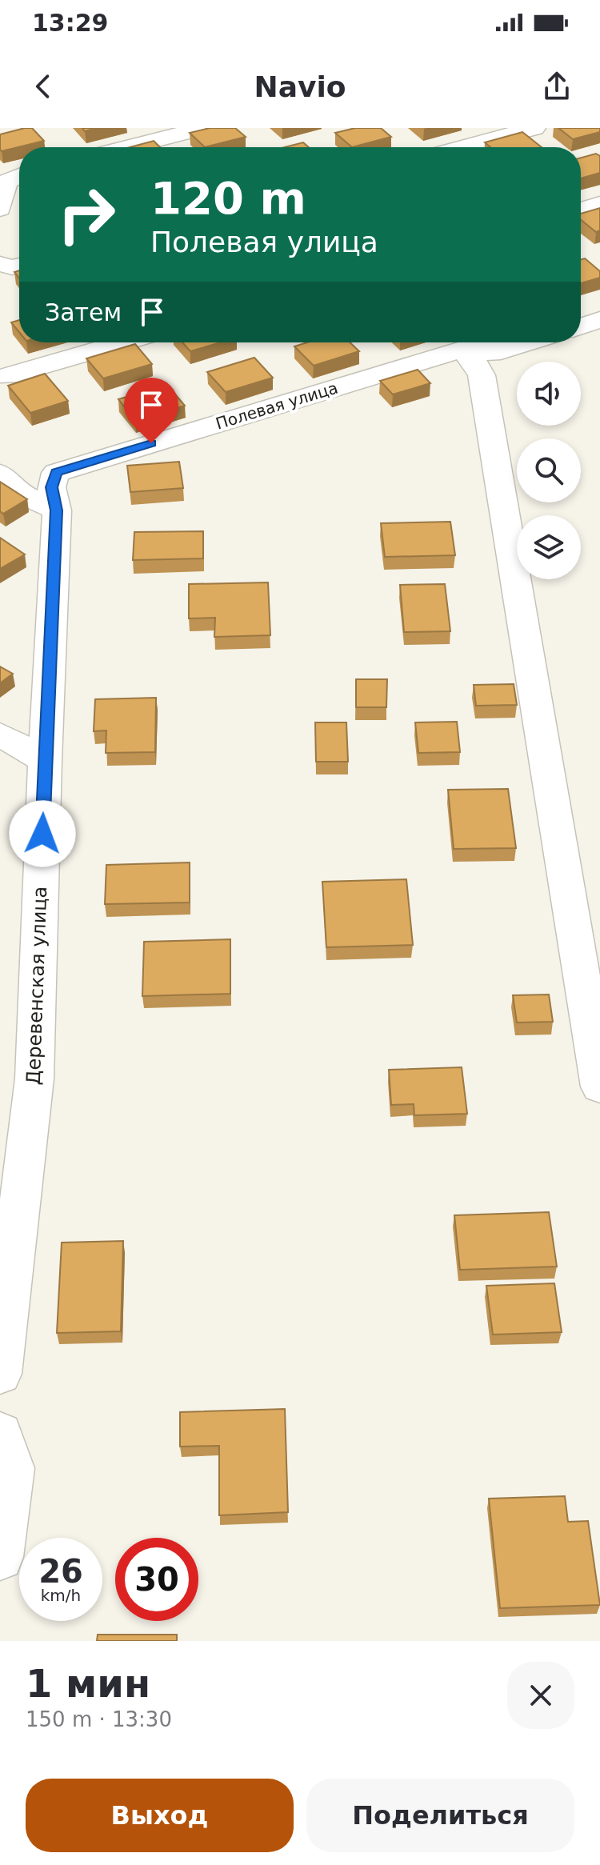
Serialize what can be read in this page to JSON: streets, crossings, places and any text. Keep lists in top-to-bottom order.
{
  "streets": {
    "street": ["Деревенская улица"]
  },
  "page": {
    "status": "13:29",
    "header": "Navio",
    "turn": ["120 m", "Полевая улица"],
    "then": "Затем",
    "speed": "26 km/h",
    "limit": "30",
    "heading": ["1 мин", "150 m · 13:30"],
    "buttons": ["Выход", "Поделиться"]
  }
}
